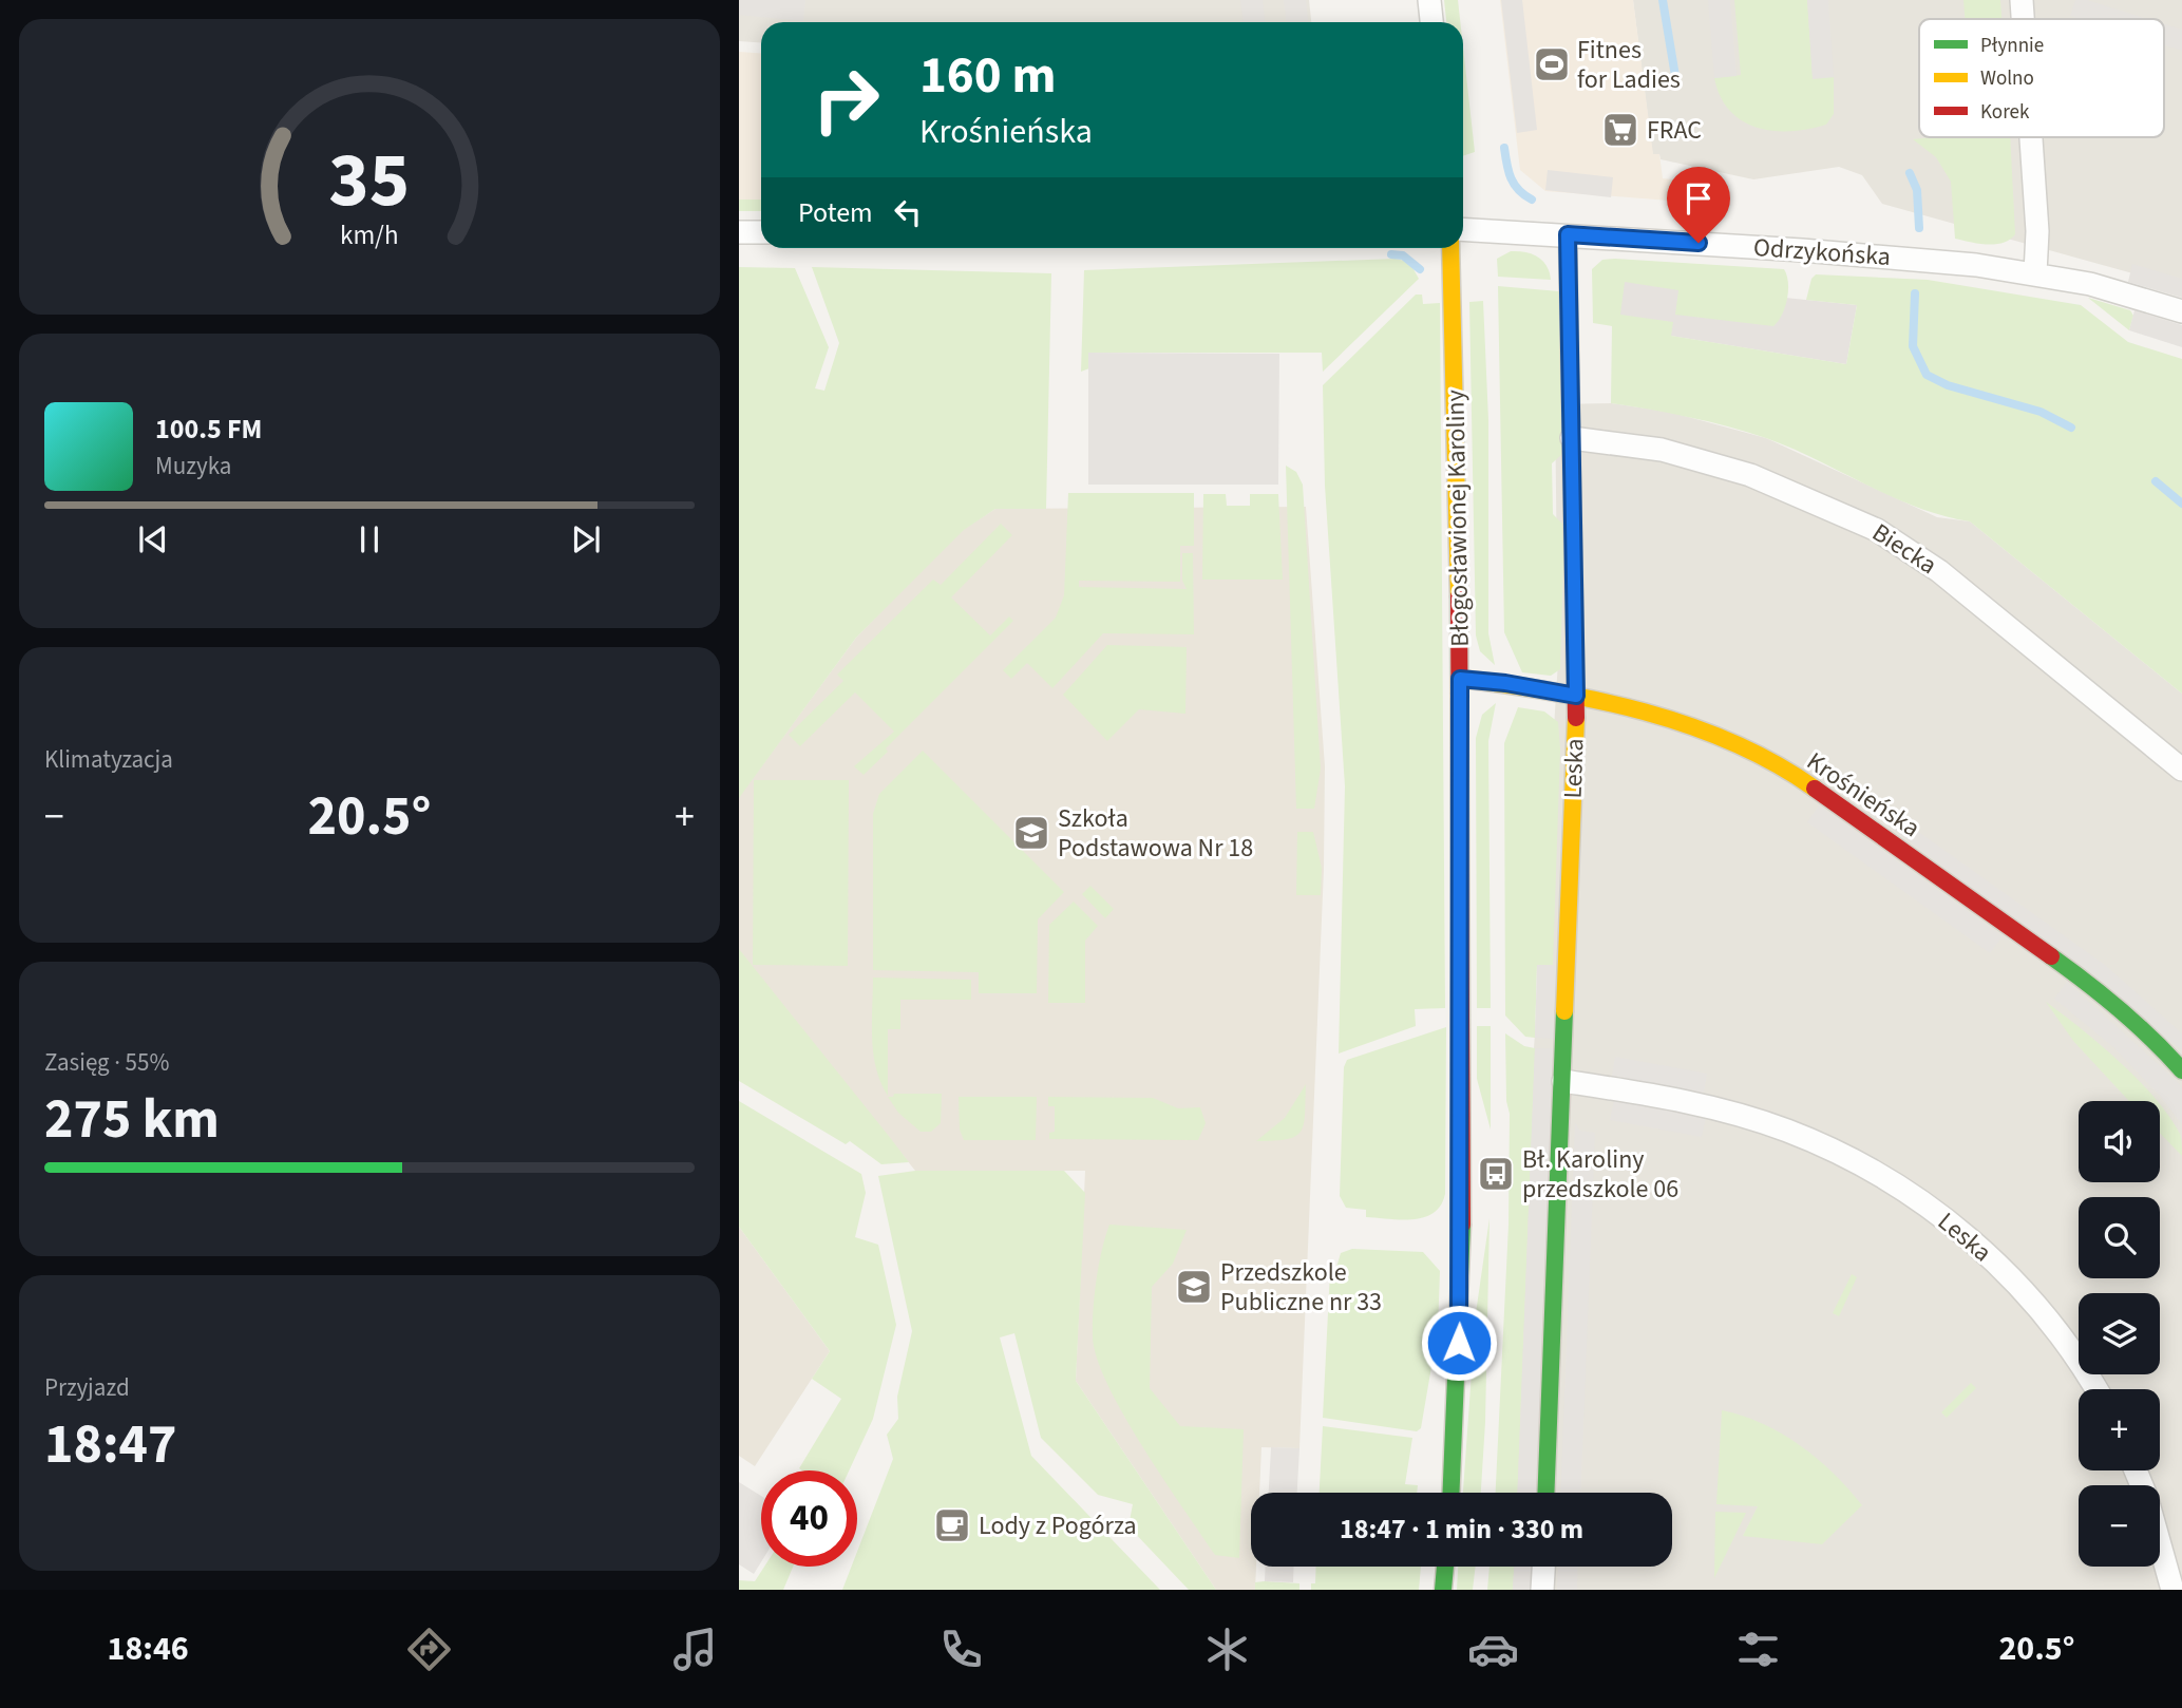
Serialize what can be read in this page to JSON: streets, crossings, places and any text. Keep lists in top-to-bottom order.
{
  "streets": {
    "street": [
      "Odrzykońska",
      "Błogosławionej Karoliny",
      "Biecka",
      "Leska",
      "Krośnieńska"
    ]
  },
  "crossings": [
    ["Odrzykońska", "Leska"],
    ["Błogosławionej Karoliny", "Krośnieńska"],
    ["Biecka", "Leska"],
    ["Leska", "Krośnieńska"]
  ],
  "places": {
    "sports": ["Fitnes for Ladies"],
    "supermarket": ["FRAC"],
    "school or university": ["Szkoła Podstawowa Nr 18", "Przedszkole Publiczne nr 33"],
    "bus stop": ["Bł. Karoliny przedszkole 06"],
    "cafe": ["Lody z Pogórza"]
  },
  "legend": ["Płynnie", "Wolno", "Korek"],
  "page": {
    "turn": ["160 m", "Krośnieńska"],
    "then": "Potem",
    "song": ["100.5 FM", "Muzyka"],
    "tile": [
      "Klimatyzacja",
      ["Zasięg · 55%", "275 km"],
      ["Przyjazd", "18:47"]
    ],
    "heat": ["−", "20.5°", "+"],
    "map_buttons": ["+", "−"],
    "limit": "40",
    "trip": "18:47 · 1 min · 330 m",
    "tabs": ["18:46", "20.5°"],
    "gauge": ["35", "km/h"]
  }
}
